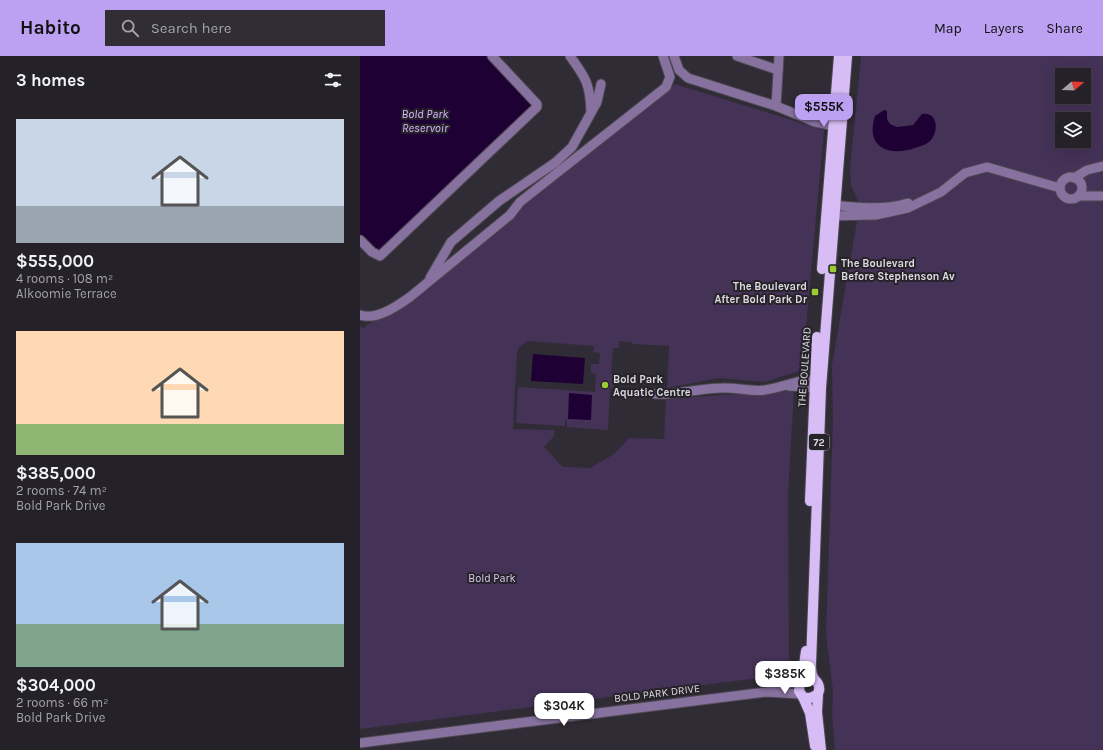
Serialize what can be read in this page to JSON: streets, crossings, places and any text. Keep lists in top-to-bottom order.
{
  "streets": {
    "main road": ["THE BOULEVARD", "72"],
    "street": ["BOLD PARK DRIVE"]
  },
  "crossings": [
    ["THE BOULEVARD", "BOLD PARK DRIVE"]
  ],
  "water": ["Bold Park Reservoir"],
  "parks": ["Bold Park"],
  "places": {
    "transit": ["The Boulevard Before Stephenson Av", "The Boulevard After Bold Park Dr"],
    "other": ["Bold Park Aquatic Centre"]
  },
  "north": "right",
  "page": {
    "header": "Habito",
    "search": "Search here",
    "nav": ["Map", "Layers", "Share"],
    "heading": "3 homes",
    "price": ["$555K", "$385K", "$304K"],
    "list": [
      {
        "name": "$555,000",
        "note": "4 rooms · 108 m² · Alkoomie Terrace"
      },
      {
        "name": "$385,000",
        "note": "2 rooms · 74 m² · Bold Park Drive"
      },
      {
        "name": "$304,000",
        "note": "2 rooms · 66 m² · Bold Park Drive"
      }
    ]
  }
}
